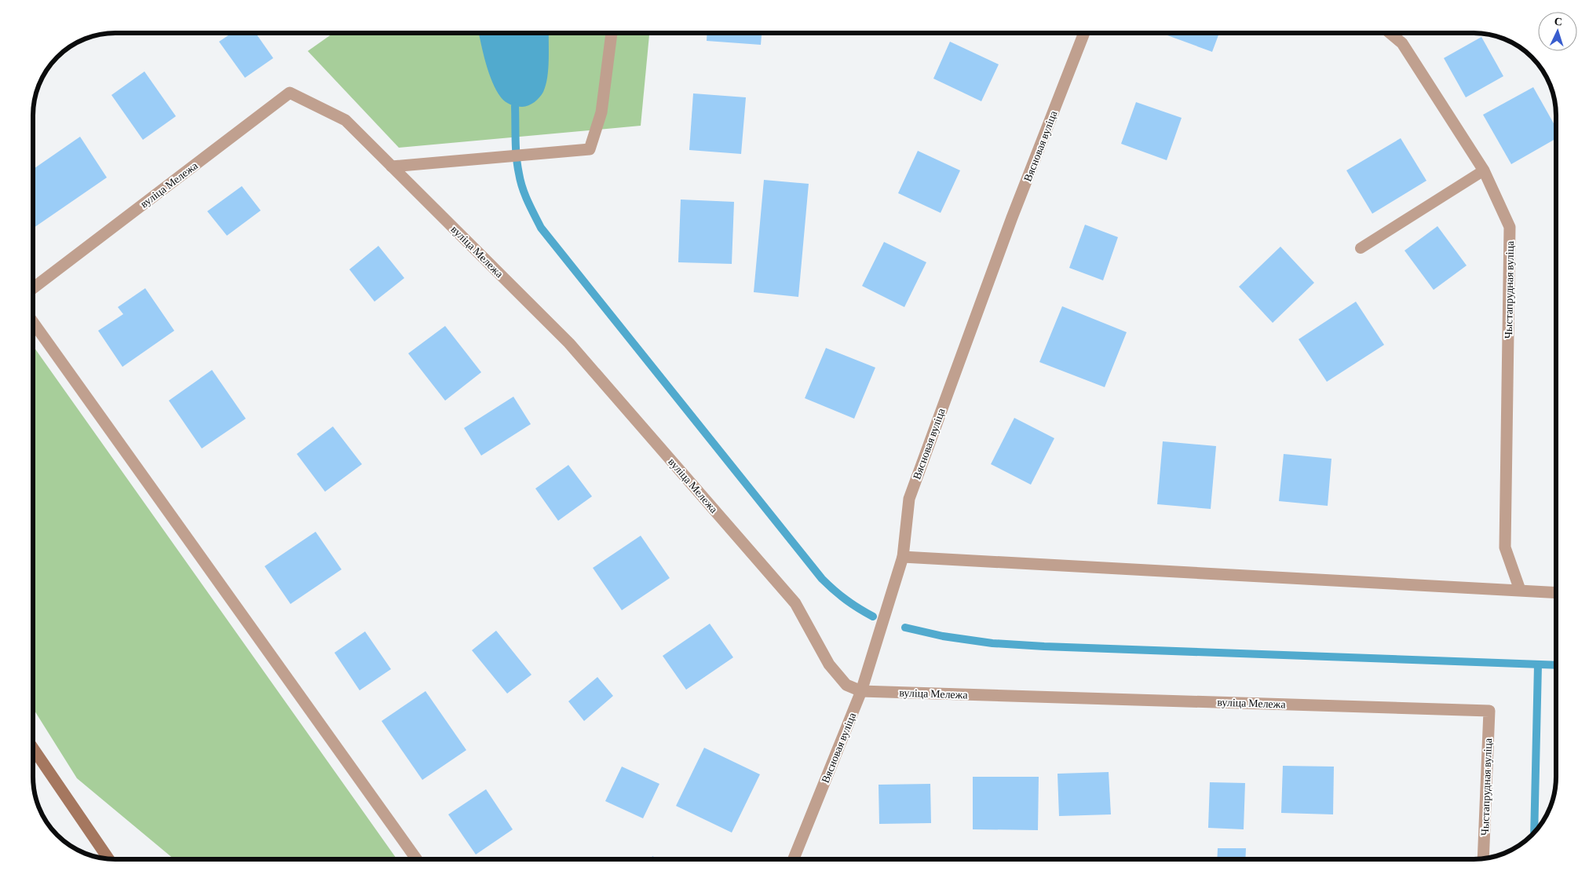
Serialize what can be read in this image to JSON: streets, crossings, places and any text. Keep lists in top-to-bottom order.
{
  "streets": {
    "street": ["Вясновая вуліца", "вуліца Мележа", "Чыстапрудная вуліца"]
  },
  "crossings": [
    ["Вясновая вуліца", "вуліца Мележа"],
    ["вуліца Мележа", "Чыстапрудная вуліца"]
  ],
  "north": "top"
}
